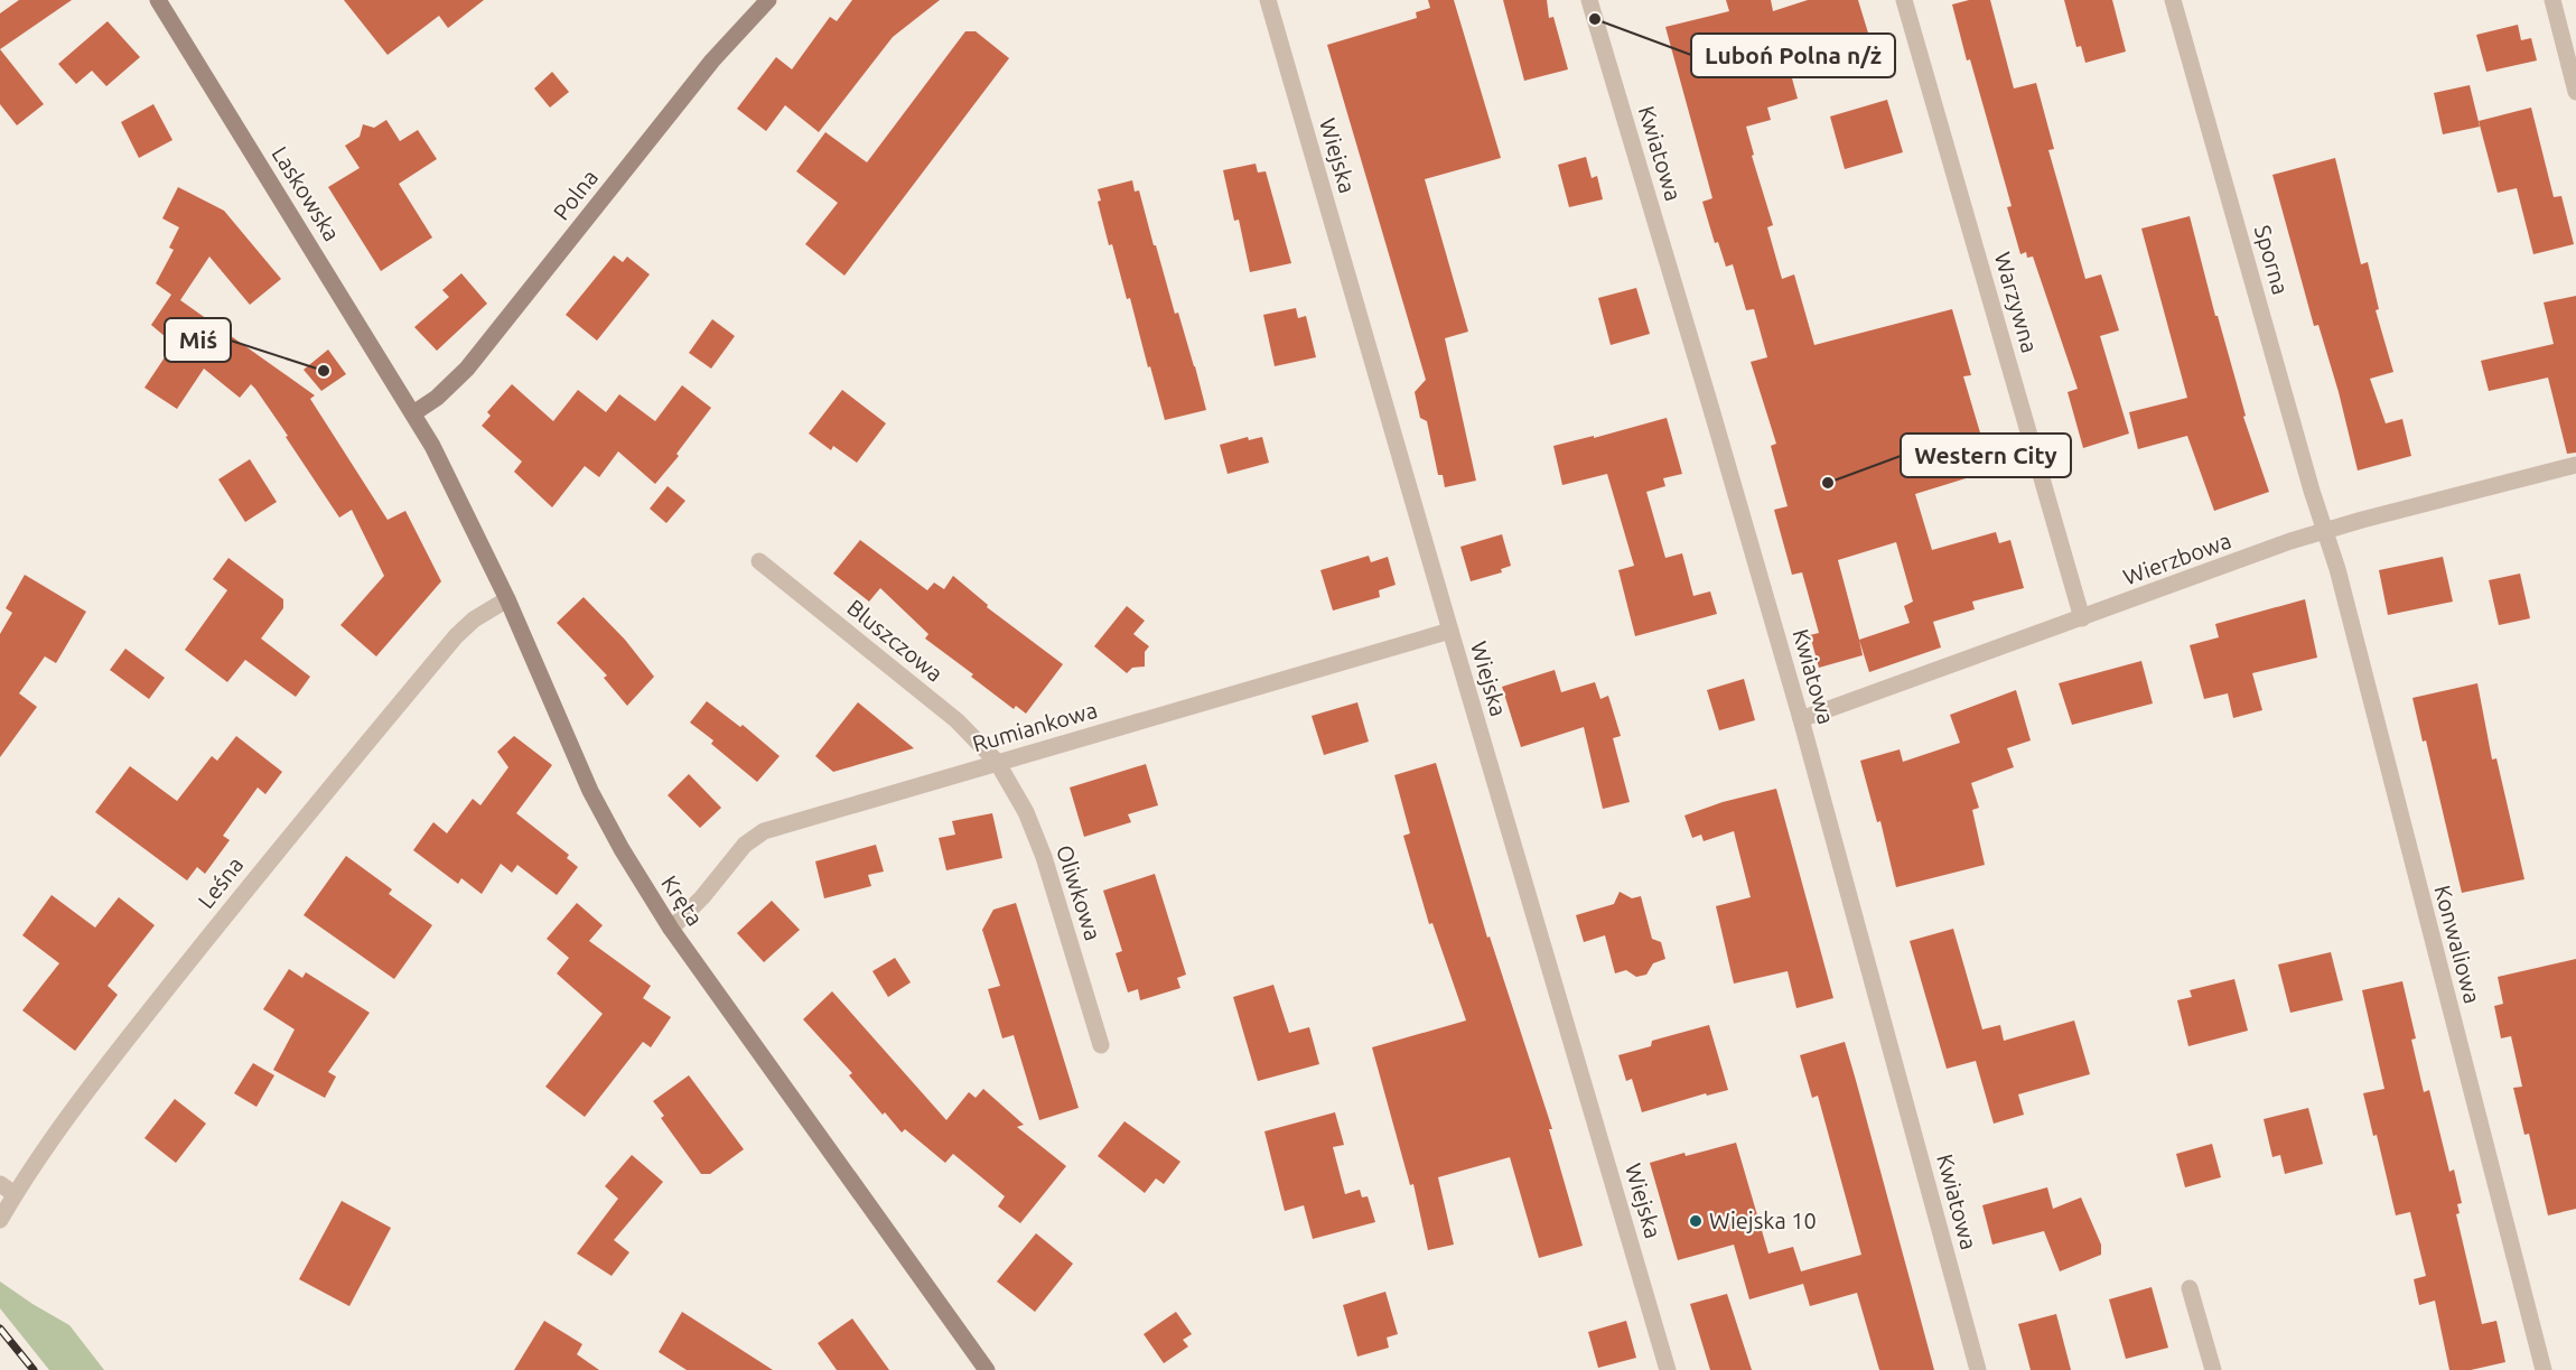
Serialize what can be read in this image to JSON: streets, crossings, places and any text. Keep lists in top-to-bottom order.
{
  "streets": {
    "street": [
      "Kwiatowa",
      "Wiejska",
      "Laskowska",
      "Polna",
      "Sporna",
      "Warzywna",
      "Wierzbowa",
      "Bluszczowa",
      "Rumiankowa",
      "Leśna",
      "Oliwkowa",
      "Kręta",
      "Konwaliowa"
    ]
  },
  "crossings": [
    ["Kwiatowa", "Wierzbowa"],
    ["Wiejska", "Rumiankowa"],
    ["Laskowska", "Polna"],
    ["Laskowska", "Kręta"],
    ["Polna", "Kręta"],
    ["Sporna", "Wierzbowa"],
    ["Sporna", "Konwaliowa"],
    ["Warzywna", "Wierzbowa"],
    ["Wierzbowa", "Konwaliowa"],
    ["Bluszczowa", "Rumiankowa"],
    ["Bluszczowa", "Oliwkowa"],
    ["Rumiankowa", "Oliwkowa"],
    ["Rumiankowa", "Kręta"],
    ["Leśna", "Kręta"]
  ],
  "places": [
    "Luboń Polna n/ż",
    "Miś",
    "Western City",
    "Wiejska 10"
  ]
}
